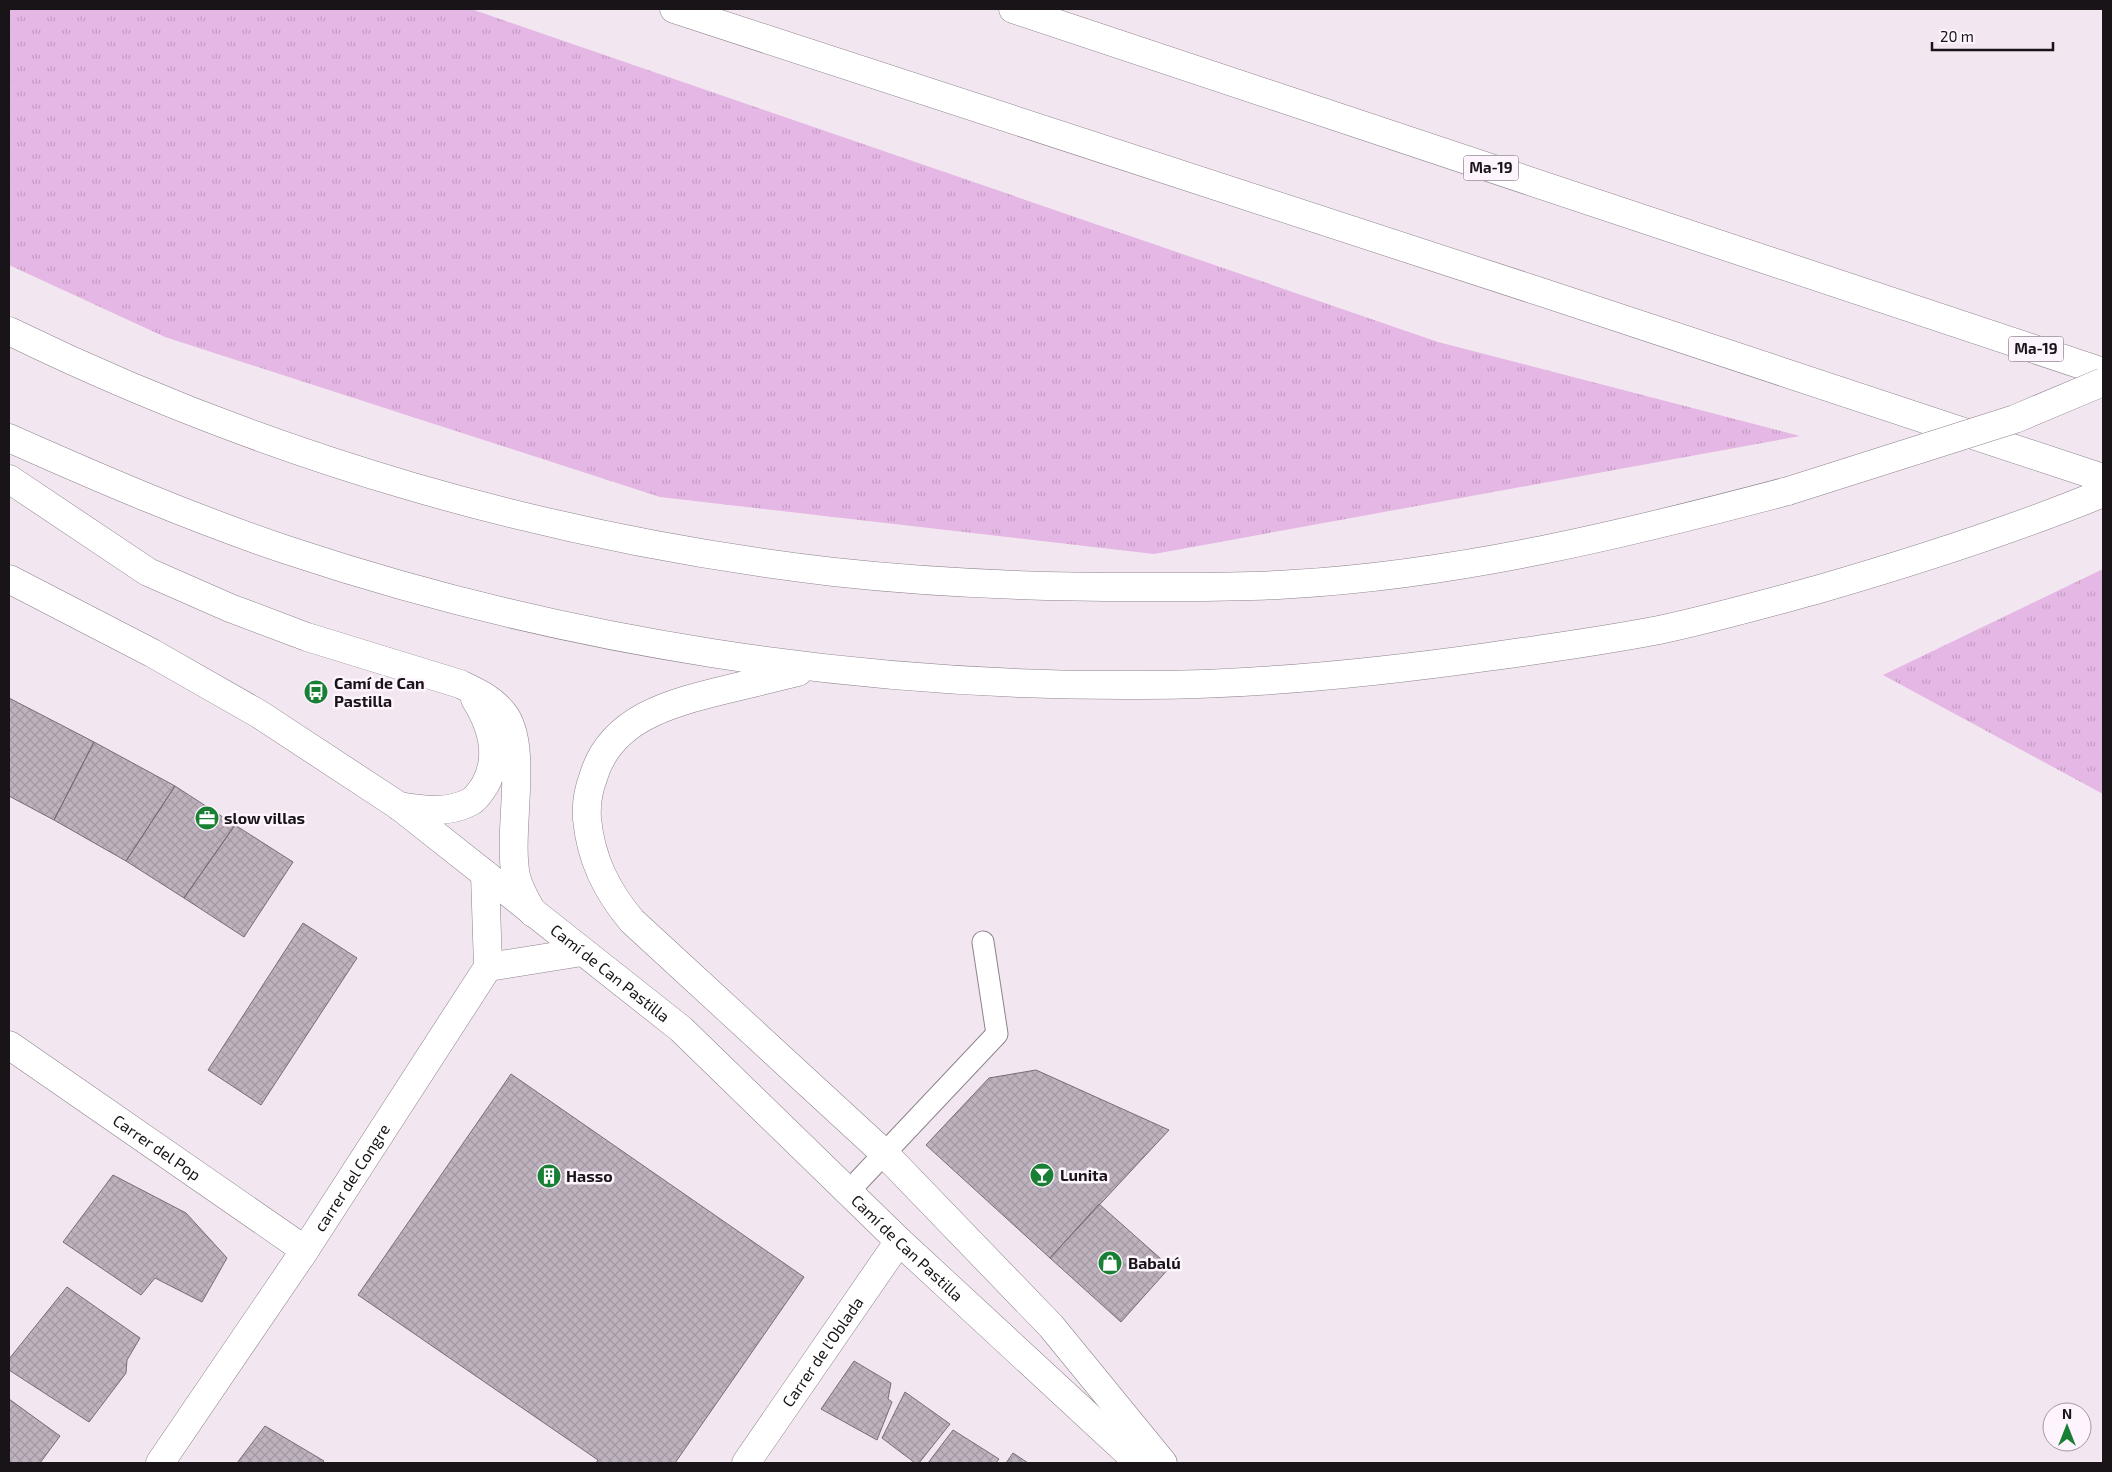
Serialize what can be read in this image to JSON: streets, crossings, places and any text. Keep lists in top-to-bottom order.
{
  "streets": {
    "main road": [
      "Ma-19",
      "Camí de Can Pastilla",
      "Carrer del Pop",
      "carrer del Congre",
      "Carrer de l'Oblada"
    ]
  },
  "crossings": [
    ["Camí de Can Pastilla", "Carrer de l'Oblada"],
    ["Carrer del Pop", "carrer del Congre"]
  ],
  "places": {
    "bus stop": ["Camí de Can Pastilla"],
    "office": ["slow villas"],
    "bar": ["Lunita"],
    "building": ["Hasso"],
    "shop": ["Babalú"]
  },
  "scale_bar": "20 m",
  "north": "top"
}
